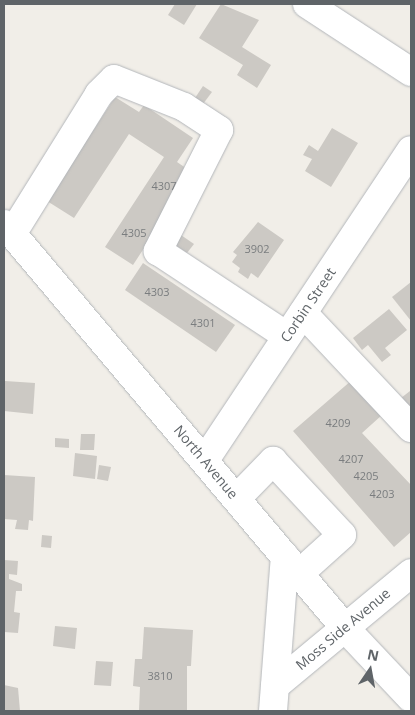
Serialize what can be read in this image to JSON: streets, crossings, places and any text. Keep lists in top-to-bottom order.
{
  "streets": {
    "street": ["Corbin Street", "North Avenue", "Moss Side Avenue"]
  },
  "crossings": [
    ["Corbin Street", "North Avenue"],
    ["North Avenue", "Moss Side Avenue"]
  ],
  "house_numbers": [
    "4307",
    "4305",
    "3902",
    "4303",
    "4301",
    "4209",
    "4207",
    "4205",
    "4203",
    "3810"
  ],
  "north": "top"
}
